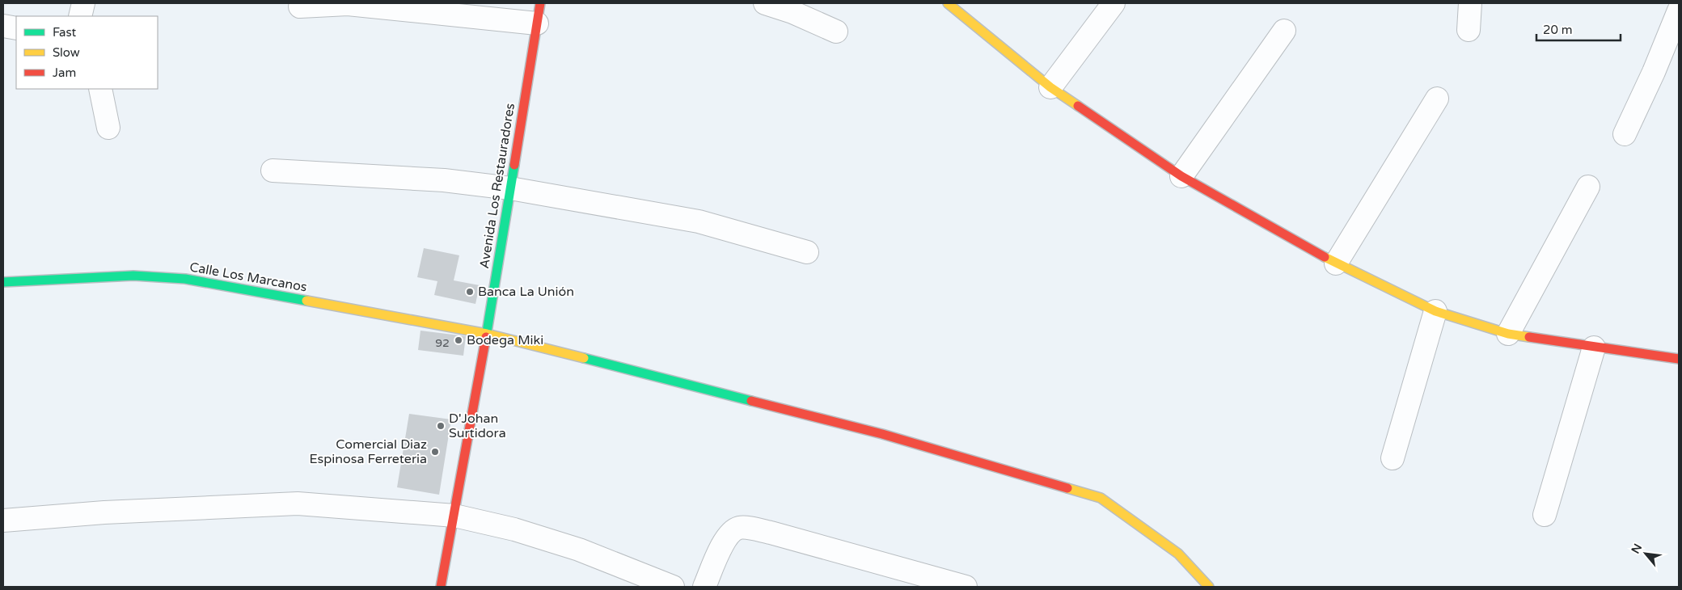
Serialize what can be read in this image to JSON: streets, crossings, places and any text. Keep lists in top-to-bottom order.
{
  "streets": {
    "street": ["Avenida Los Restauradores", "Calle Los Marcanos"]
  },
  "crossings": [
    ["Avenida Los Restauradores", "Calle Los Marcanos"]
  ],
  "places": [
    "Banca La Unión",
    "Bodega Miki",
    "D'Johan Surtidora",
    "Comercial Diaz Espinosa Ferreteria"
  ],
  "house_numbers": ["92"],
  "legend": ["Fast", "Slow", "Jam"],
  "scale_bar": "20 m",
  "north": "top left"
}
